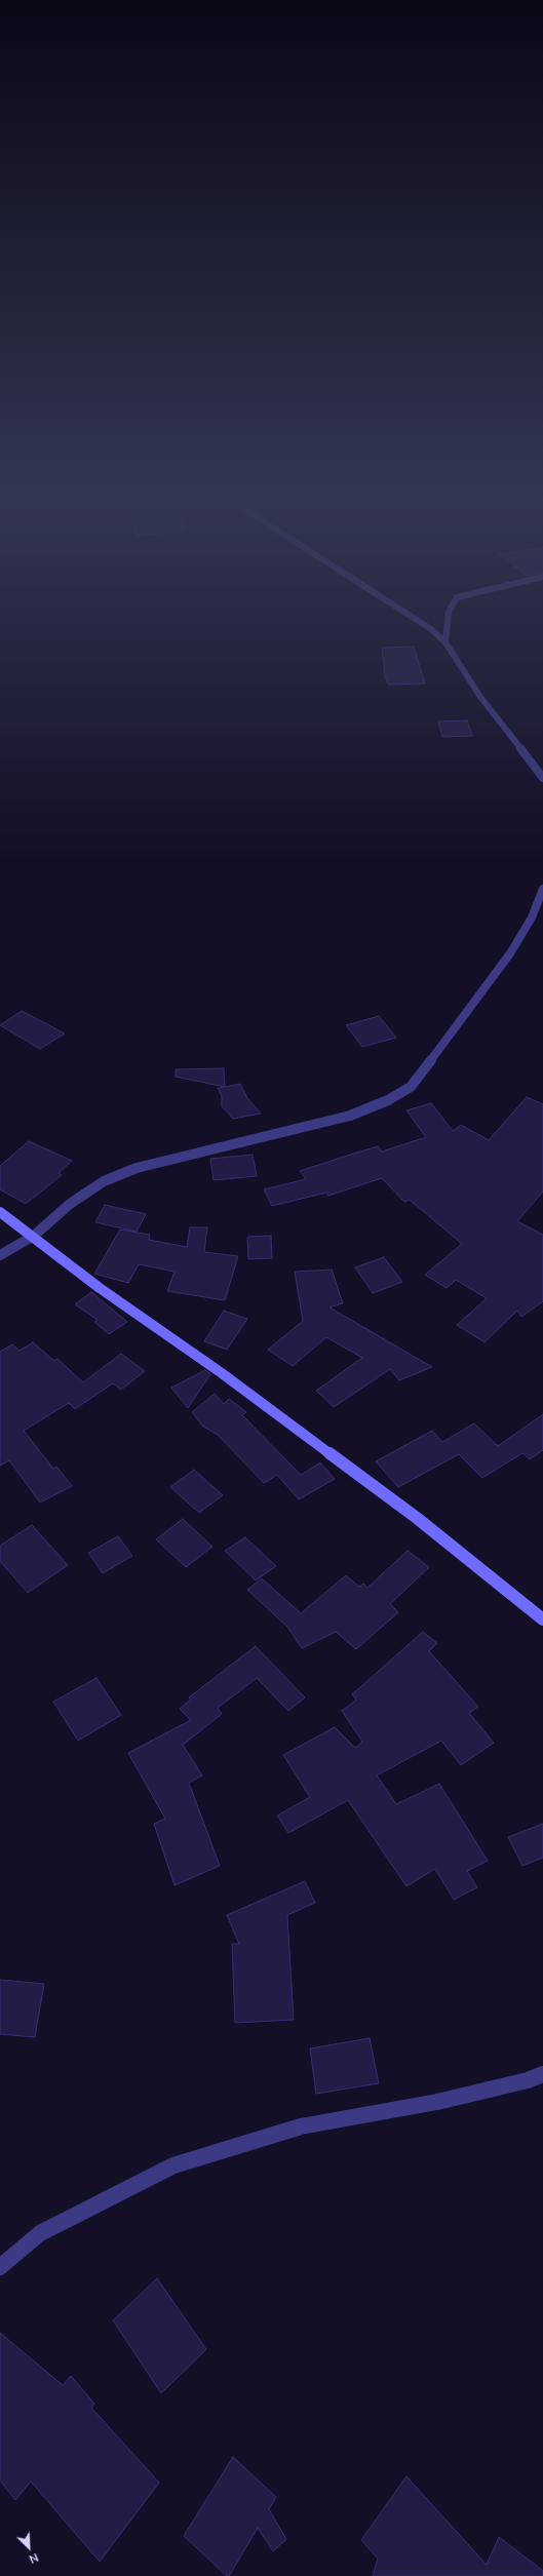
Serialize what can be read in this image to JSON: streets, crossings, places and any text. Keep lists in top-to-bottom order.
{
  "north": "bottom right"
}
